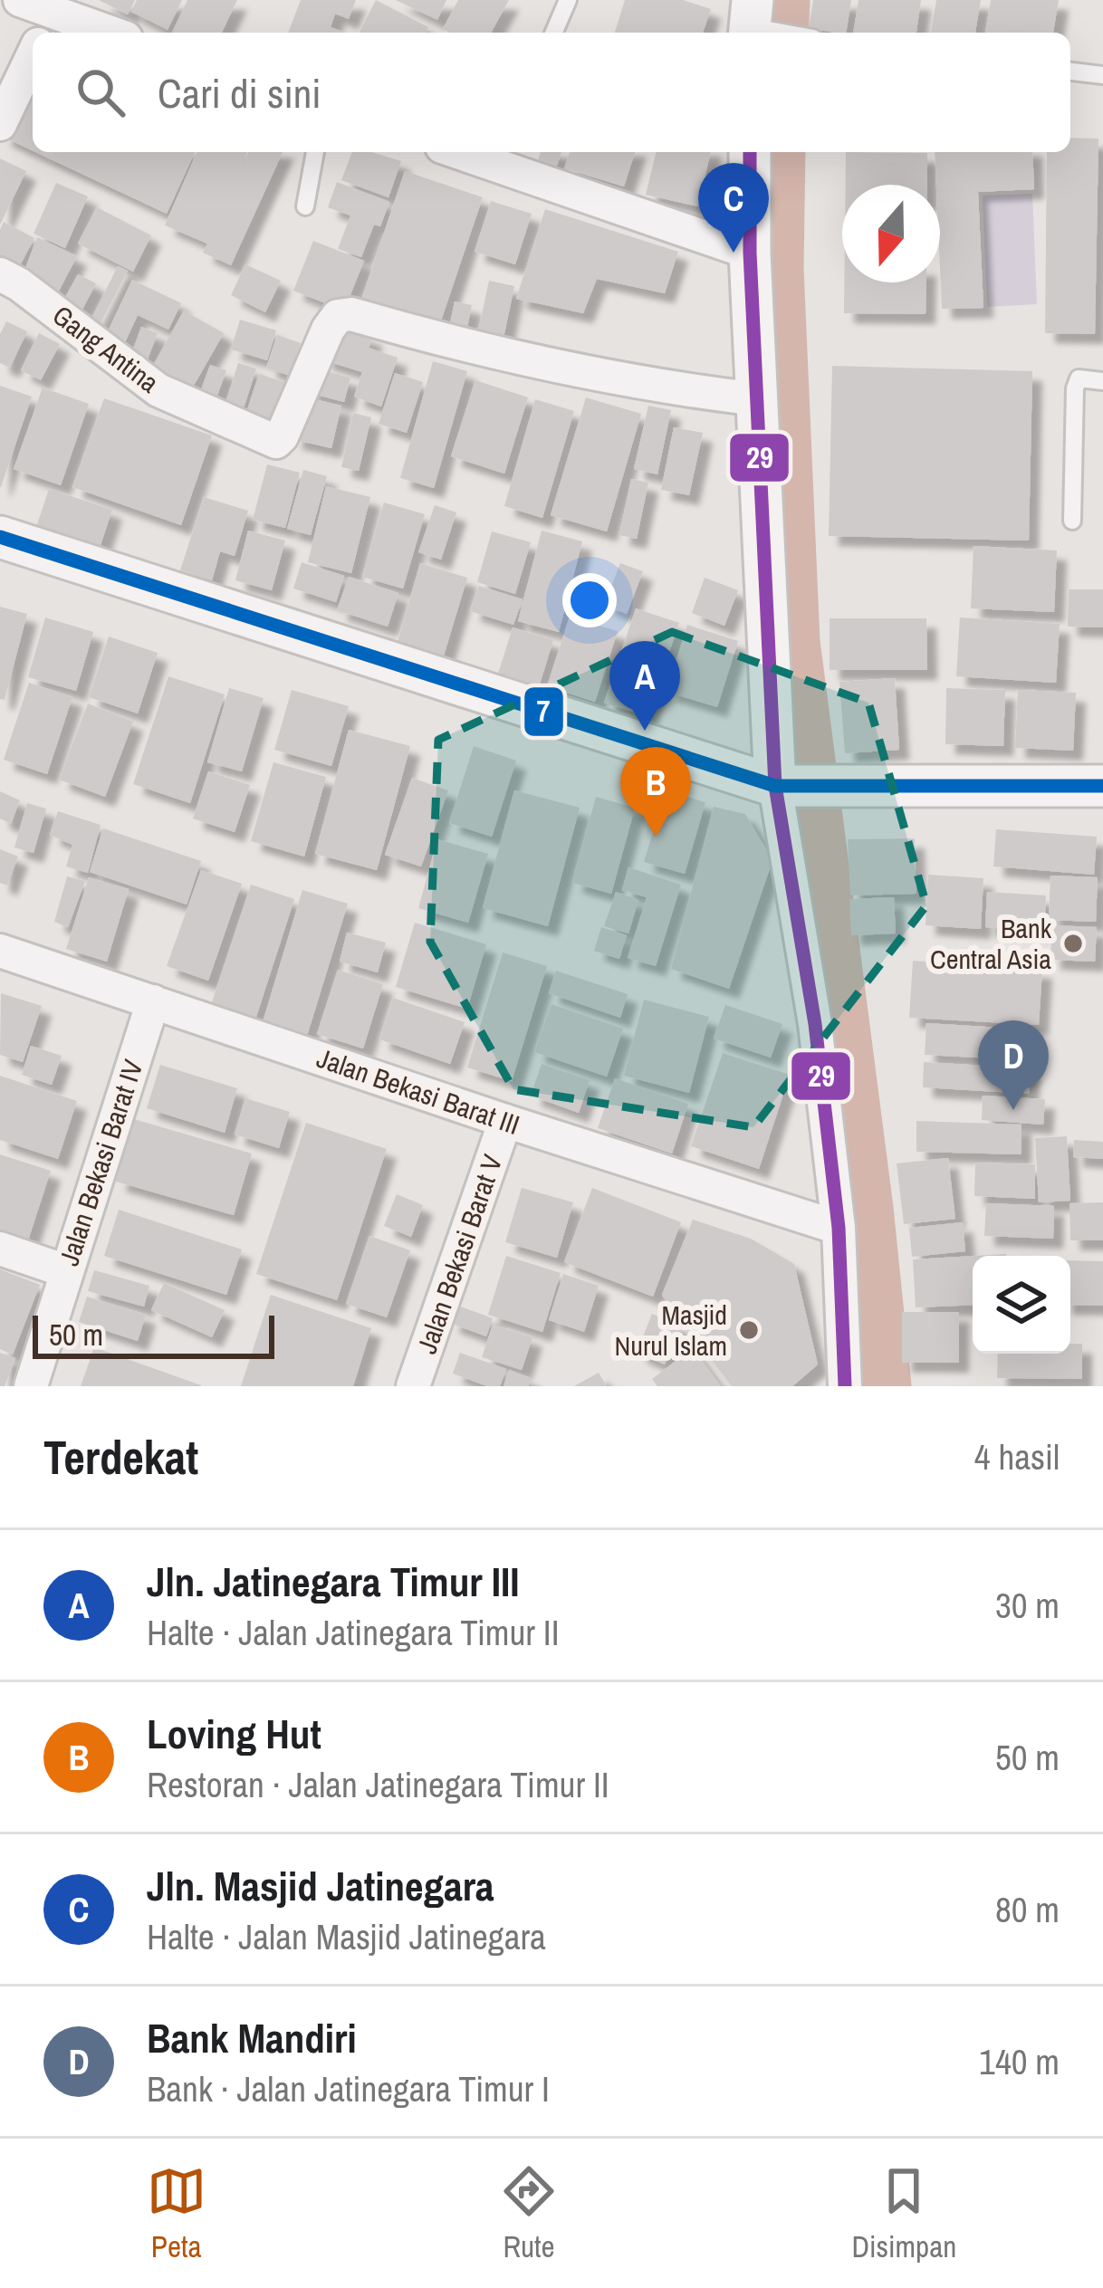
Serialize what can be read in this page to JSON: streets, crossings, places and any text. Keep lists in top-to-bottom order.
{
  "streets": {
    "street": [
      "Gang Antina",
      "Jalan Bekasi Barat III",
      "Jalan Bekasi Barat IV",
      "Jalan Bekasi Barat V"
    ]
  },
  "crossings": [
    ["Jalan Bekasi Barat III", "Jalan Bekasi Barat IV"],
    ["Jalan Bekasi Barat III", "Jalan Bekasi Barat V"]
  ],
  "places": ["Bank Central Asia", "Masjid Nurul Islam"],
  "lines": ["transit line 29", "transit line 7"],
  "scale_bar": "50 m",
  "north": "bottom",
  "page": {
    "search": "Cari di sini",
    "pins": [
      "C",
      "A",
      "B",
      "D"
    ],
    "scale": "50 m",
    "heading": ["Terdekat", "4 hasil"],
    "list": [
      {
        "mark": "A",
        "name": "Jln. Jatinegara Timur III",
        "note": "Halte · Jalan Jatinegara Timur II",
        "value": "30 m"
      },
      {
        "mark": "B",
        "name": "Loving Hut",
        "note": "Restoran · Jalan Jatinegara Timur II",
        "value": "50 m"
      },
      {
        "mark": "C",
        "name": "Jln. Masjid Jatinegara",
        "note": "Halte · Jalan Masjid Jatinegara",
        "value": "80 m"
      },
      {
        "mark": "D",
        "name": "Bank Mandiri",
        "note": "Bank · Jalan Jatinegara Timur I",
        "value": "140 m"
      }
    ],
    "nav": ["Peta", "Rute", "Disimpan"]
  }
}
